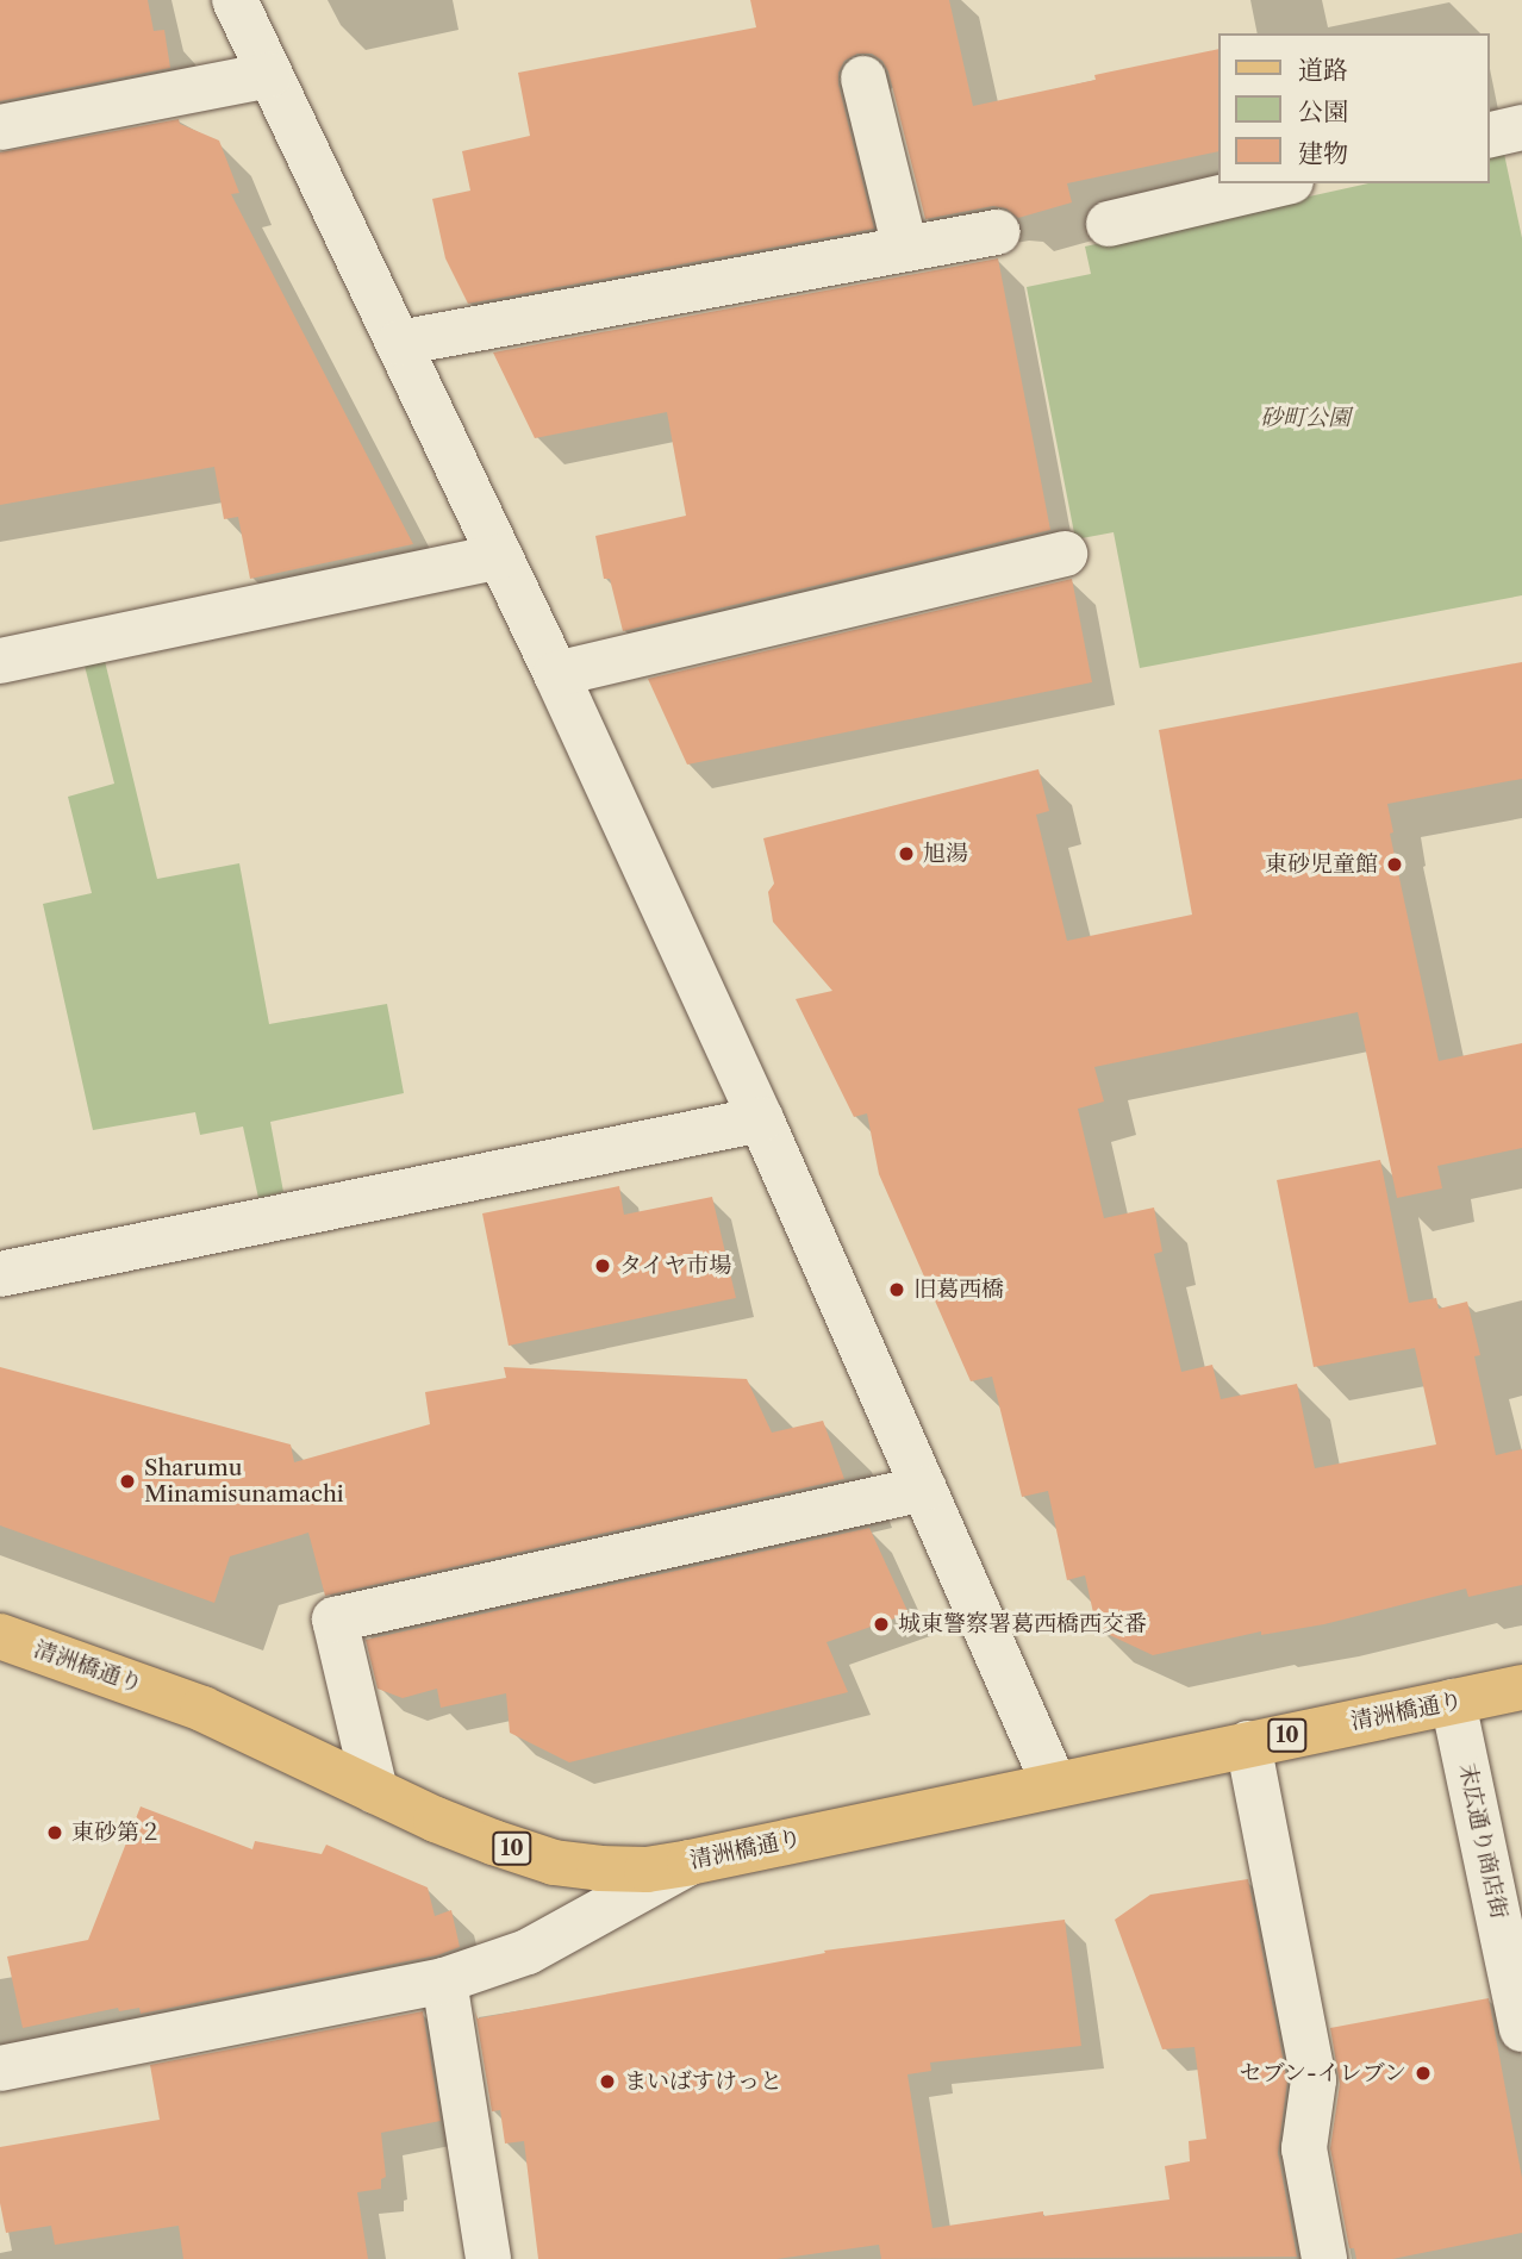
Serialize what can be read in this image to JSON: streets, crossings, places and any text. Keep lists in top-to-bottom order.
{
  "streets": {
    "main road": ["清洲橋通り", "10"],
    "street": ["末広通り商店街"]
  },
  "crossings": [
    ["清洲橋通り", "末広通り商店街"]
  ],
  "parks": ["砂町公園"],
  "places": [
    "旭湯",
    "東砂児童館",
    "タイヤ市場",
    "旧葛西橋",
    "Sharumu Minamisunamachi",
    "城東警察署葛西橋西交番",
    "東砂第２",
    "セブン-イレブン",
    "まいばすけっと"
  ],
  "legend": ["道路", "公園", "建物"]
}
